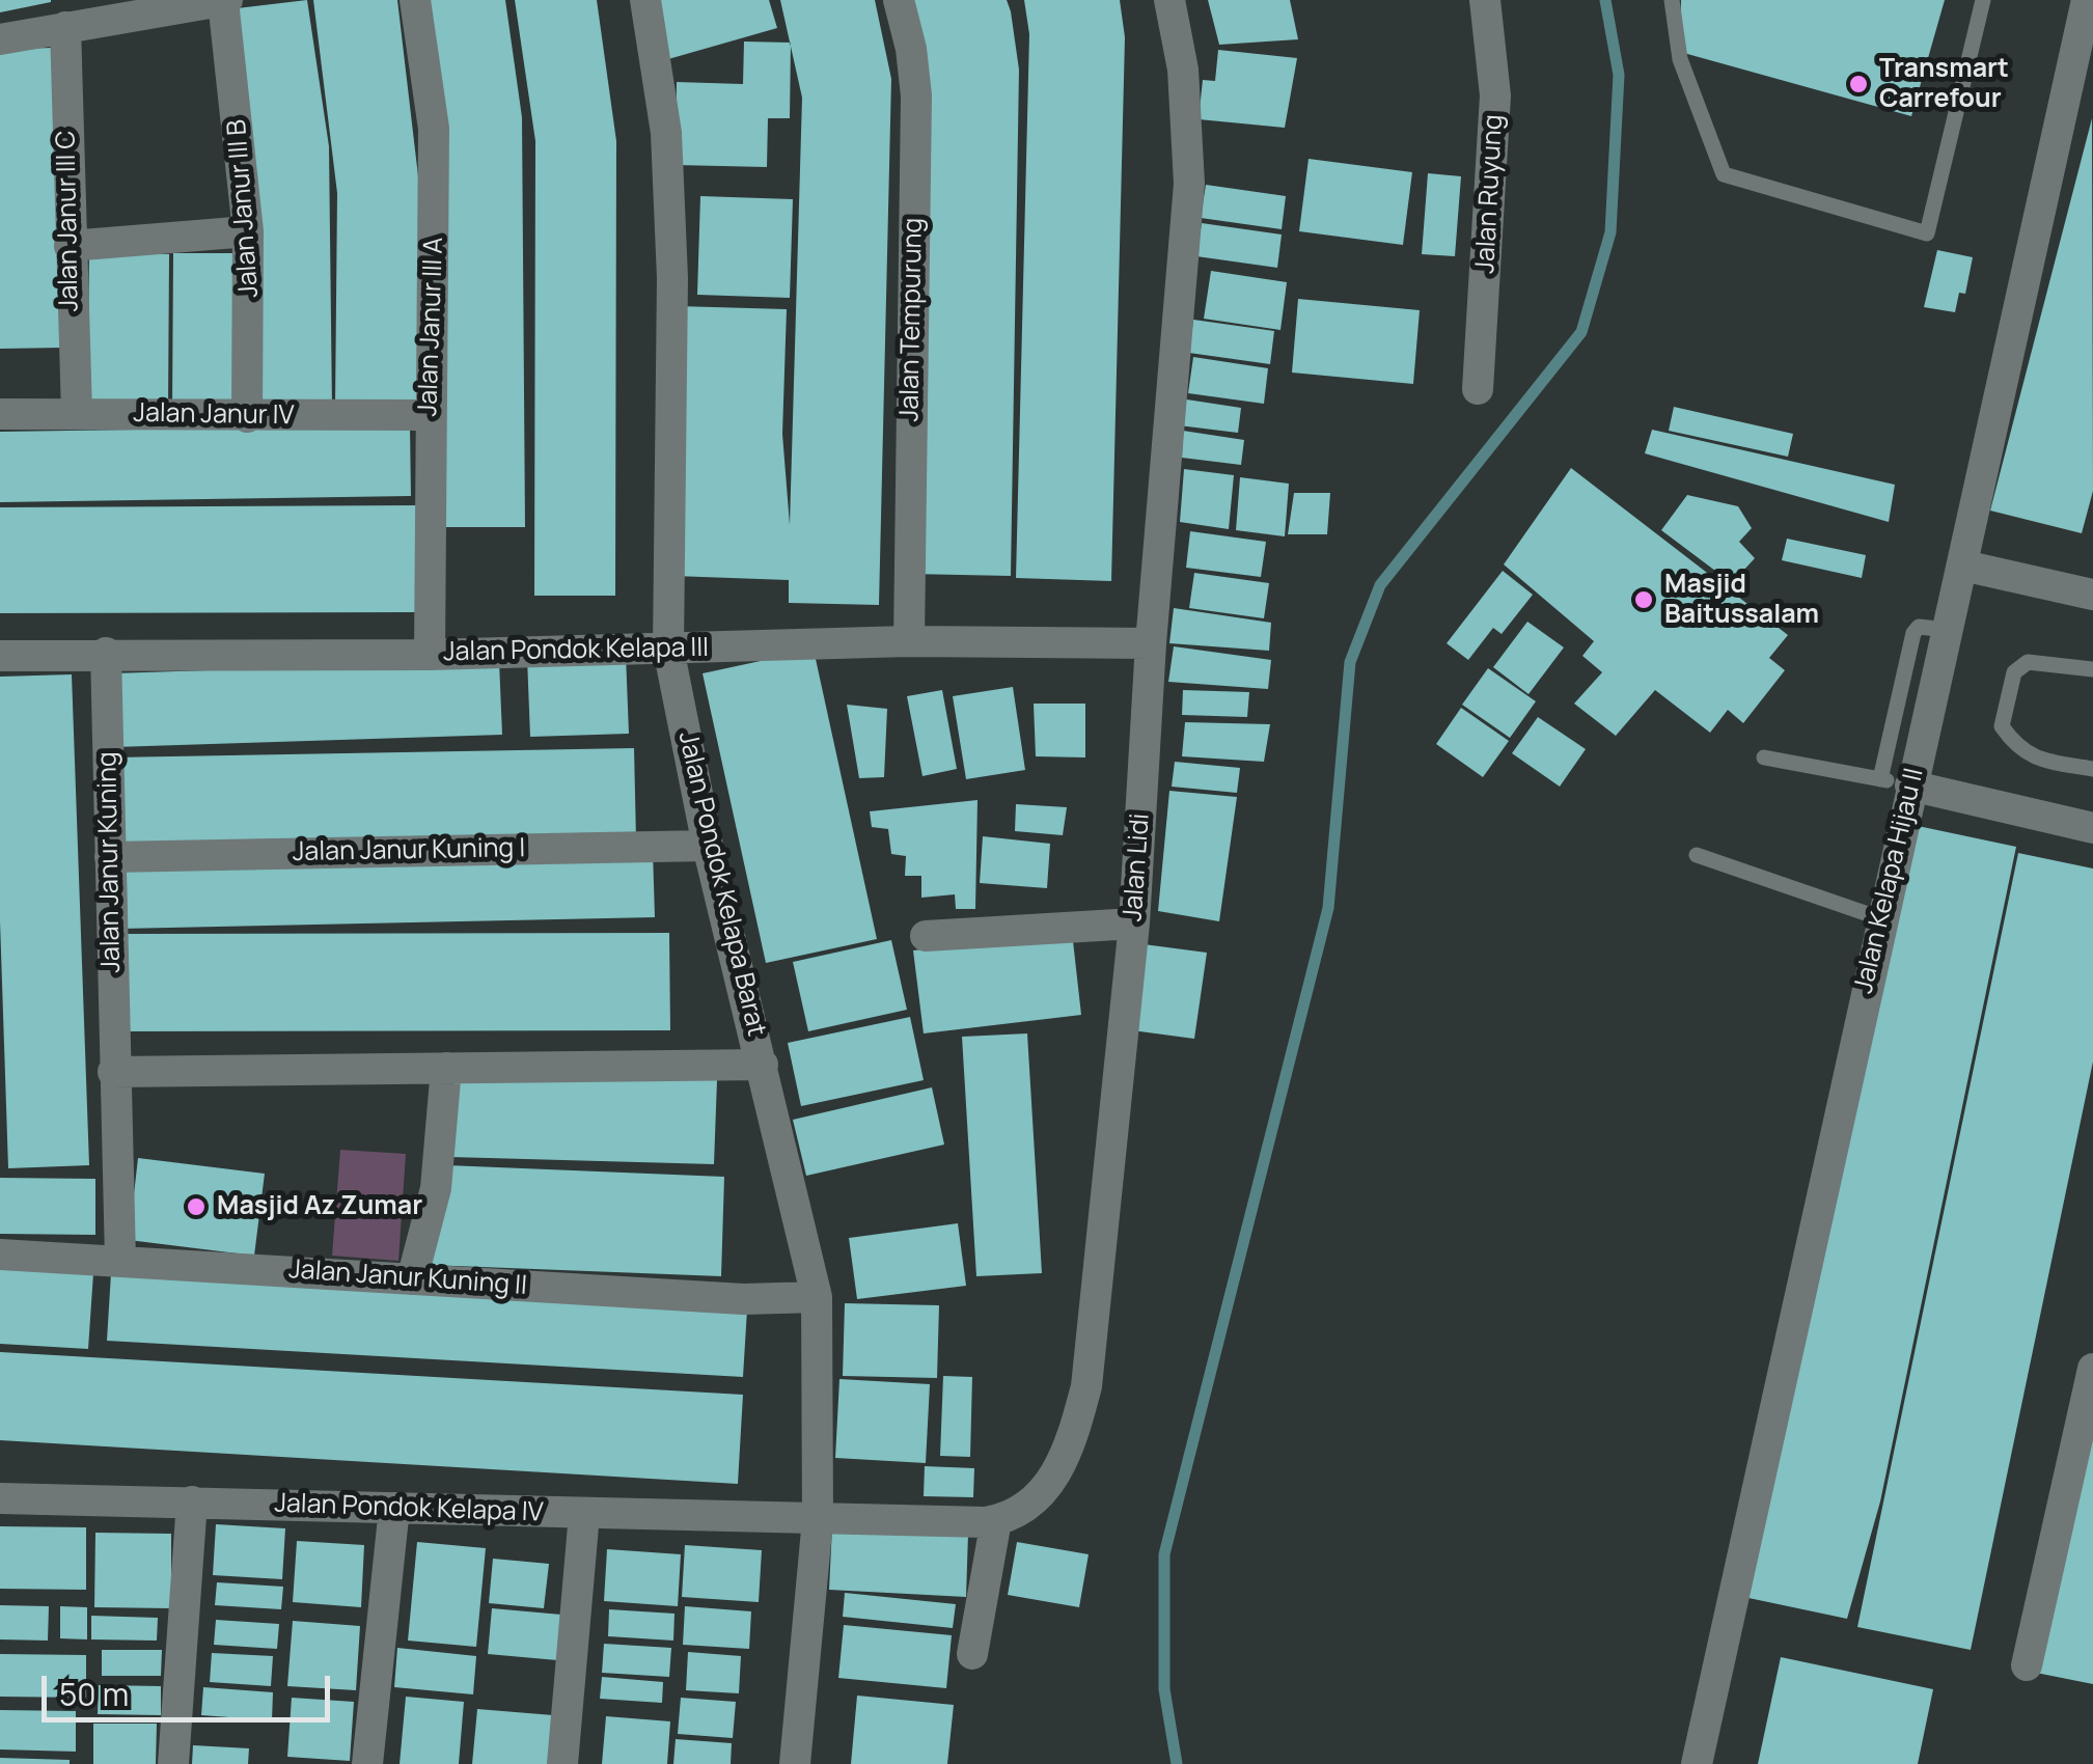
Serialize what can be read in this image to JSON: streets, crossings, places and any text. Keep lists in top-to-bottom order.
{
  "streets": {
    "street": [
      "Jalan Ruyung",
      "Jalan Janur III B",
      "Jalan Janur III C",
      "Jalan Tempurung",
      "Jalan Janur III A",
      "Jalan Janur IV",
      "Jalan Pondok Kelapa III",
      "Jalan Janur Kuning I",
      "Jalan Janur Kuning",
      "Jalan Lidi",
      "Jalan Kelapa Hijau II",
      "Jalan Pondok Kelapa Barat",
      "Jalan Janur Kuning II",
      "Jalan Pondok Kelapa IV"
    ]
  },
  "crossings": [
    ["Jalan Janur III B", "Jalan Janur IV"],
    ["Jalan Janur III C", "Jalan Janur IV"],
    ["Jalan Tempurung", "Jalan Pondok Kelapa III"],
    ["Jalan Janur III A", "Jalan Janur IV"],
    ["Jalan Janur III A", "Jalan Pondok Kelapa III"],
    ["Jalan Pondok Kelapa III", "Jalan Janur Kuning"],
    ["Jalan Pondok Kelapa III", "Jalan Lidi"],
    ["Jalan Pondok Kelapa III", "Jalan Pondok Kelapa Barat"],
    ["Jalan Janur Kuning I", "Jalan Janur Kuning"],
    ["Jalan Janur Kuning I", "Jalan Pondok Kelapa Barat"],
    ["Jalan Janur Kuning", "Jalan Janur Kuning II"],
    ["Jalan Pondok Kelapa Barat", "Jalan Janur Kuning II"],
    ["Jalan Pondok Kelapa Barat", "Jalan Pondok Kelapa IV"]
  ],
  "places": ["Transmart Carrefour", "Masjid Baitussalam", "Masjid Az Zumar"],
  "scale_bar": "50 m"
}
